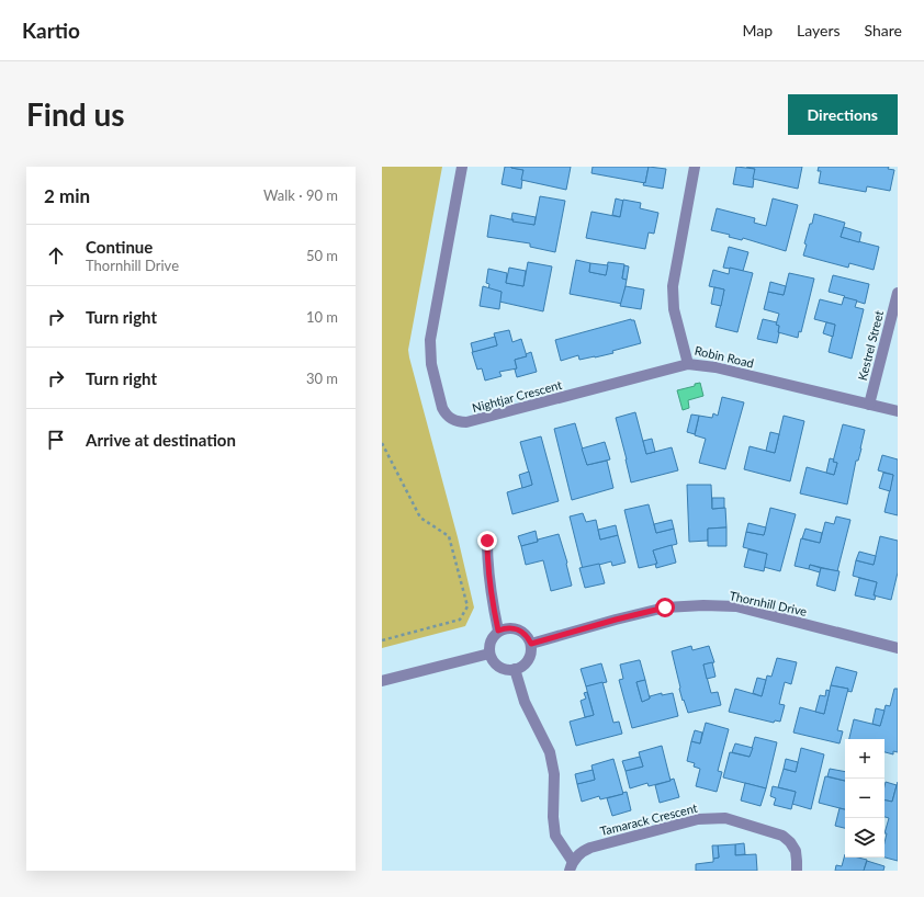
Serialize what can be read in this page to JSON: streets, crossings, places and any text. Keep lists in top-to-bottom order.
{
  "streets": {
    "street": [
      "Kestrel Street",
      "Robin Road",
      "Nightjar Crescent",
      "Thornhill Drive",
      "Tamarack Crescent"
    ]
  },
  "crossings": [
    ["Kestrel Street", "Robin Road"],
    ["Robin Road", "Nightjar Crescent"]
  ],
  "page": {
    "header": "Kartio",
    "nav": ["Map", "Layers", "Share"],
    "buttons": "Directions",
    "title": "Find us",
    "heading": ["2 min", "Walk · 90 m"],
    "list": [
      ["Continue", "Thornhill Drive", "50 m"],
      ["Turn right", "10 m"],
      ["Turn right", "30 m"],
      "Arrive at destination"
    ],
    "map_buttons": ["+", "−"]
  }
}
